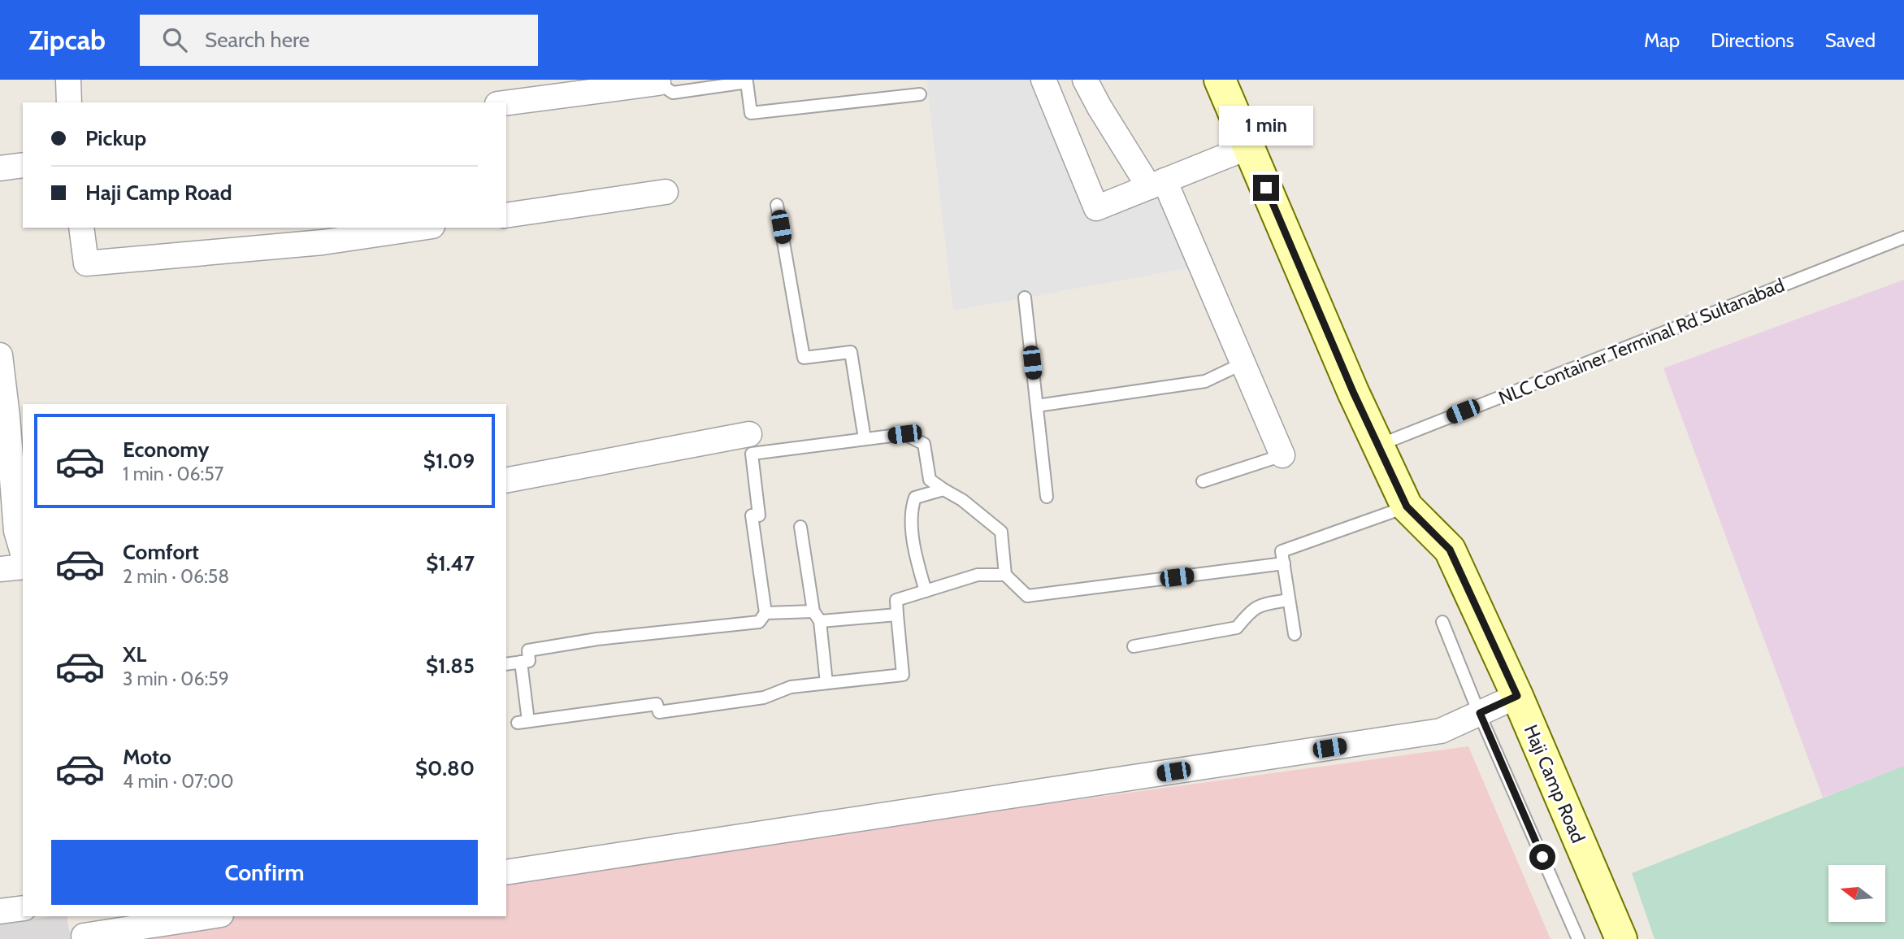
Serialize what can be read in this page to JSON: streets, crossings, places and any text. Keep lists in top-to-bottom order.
{
  "streets": {
    "street": ["Haji Camp Road"],
    "lane": ["NLC Container Terminal Rd Sultanabad"]
  },
  "crossings": [
    ["NLC Container Terminal Rd Sultanabad", "Haji Camp Road"]
  ],
  "north": "left",
  "page": {
    "header": "Zipcab",
    "search": "Search here",
    "nav": ["Map", "Directions", "Saved"],
    "banner": ["Pickup", "Haji Camp Road"],
    "bubble": "1 min",
    "list": [
      {
        "name": "Economy",
        "note": "1 min · 06:57",
        "value": "$1.09"
      },
      {
        "name": "Comfort",
        "note": "2 min · 06:58",
        "value": "$1.47"
      },
      {
        "name": "XL",
        "note": "3 min · 06:59",
        "value": "$1.85"
      },
      {
        "name": "Moto",
        "note": "4 min · 07:00",
        "value": "$0.80"
      }
    ],
    "buttons": "Confirm"
  }
}
